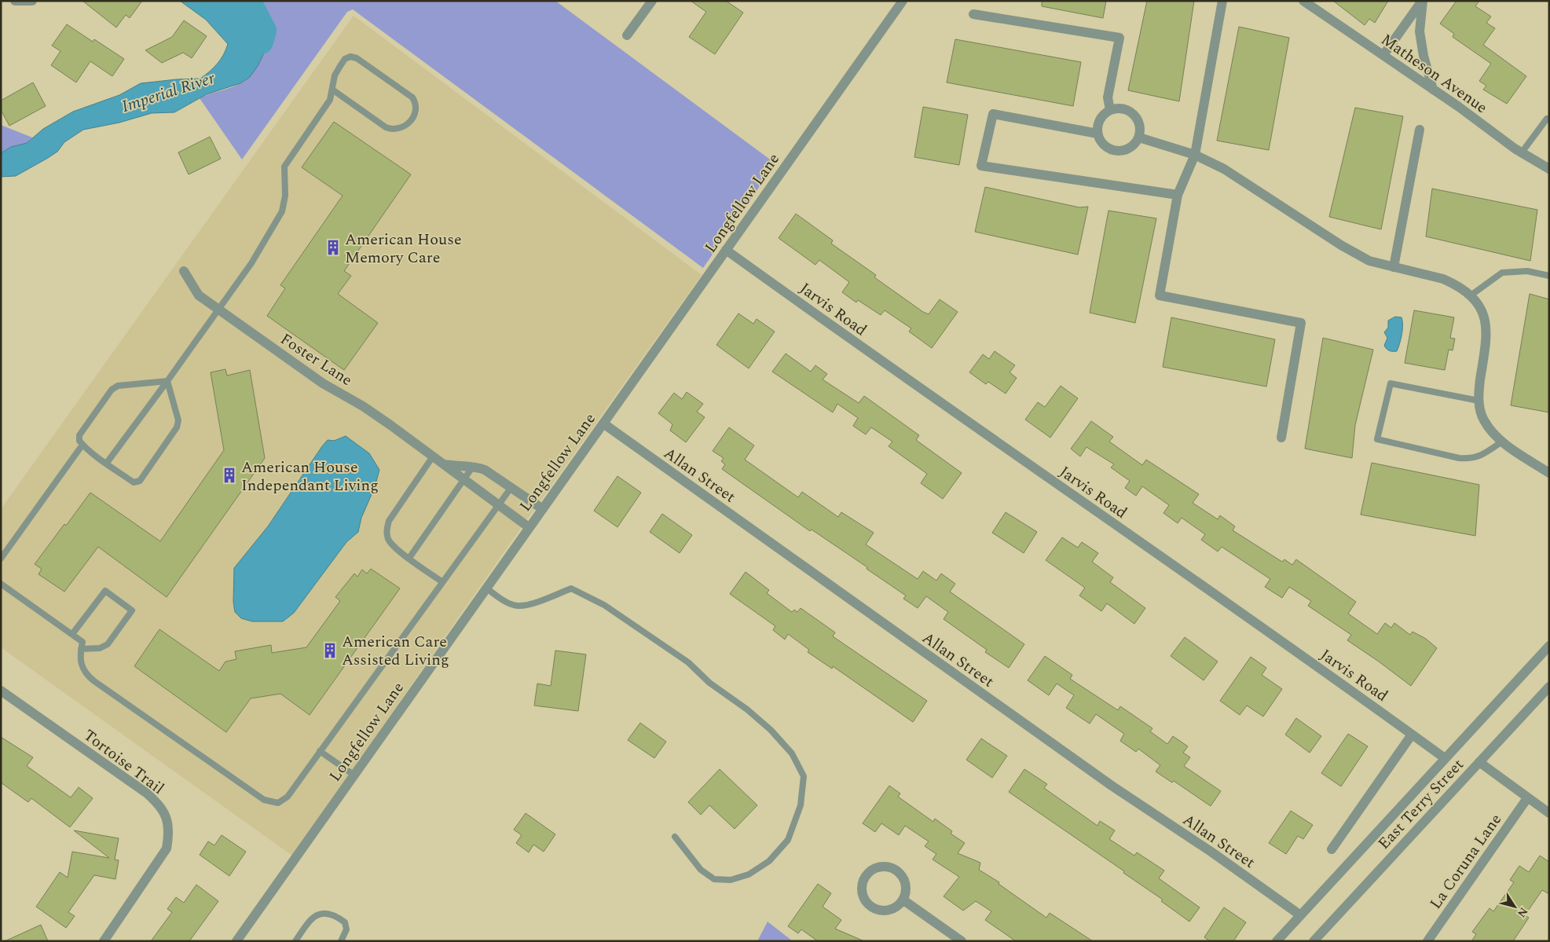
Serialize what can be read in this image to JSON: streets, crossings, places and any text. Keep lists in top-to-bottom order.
{
  "streets": {
    "street": [
      "Matheson Avenue",
      "Longfellow Lane",
      "Jarvis Road",
      "Foster Lane",
      "Allan Street",
      "Tortoise Trail",
      "East Terry Street",
      "La Coruna Lane"
    ]
  },
  "crossings": [
    ["Longfellow Lane", "Jarvis Road"],
    ["Longfellow Lane", "Foster Lane"],
    ["Longfellow Lane", "Allan Street"]
  ],
  "water": ["Imperial River"],
  "places": {
    "building": ["American House Memory Care", "American House Independant Living", "American Care Assisted Living"]
  },
  "north": "bottom right"
}
